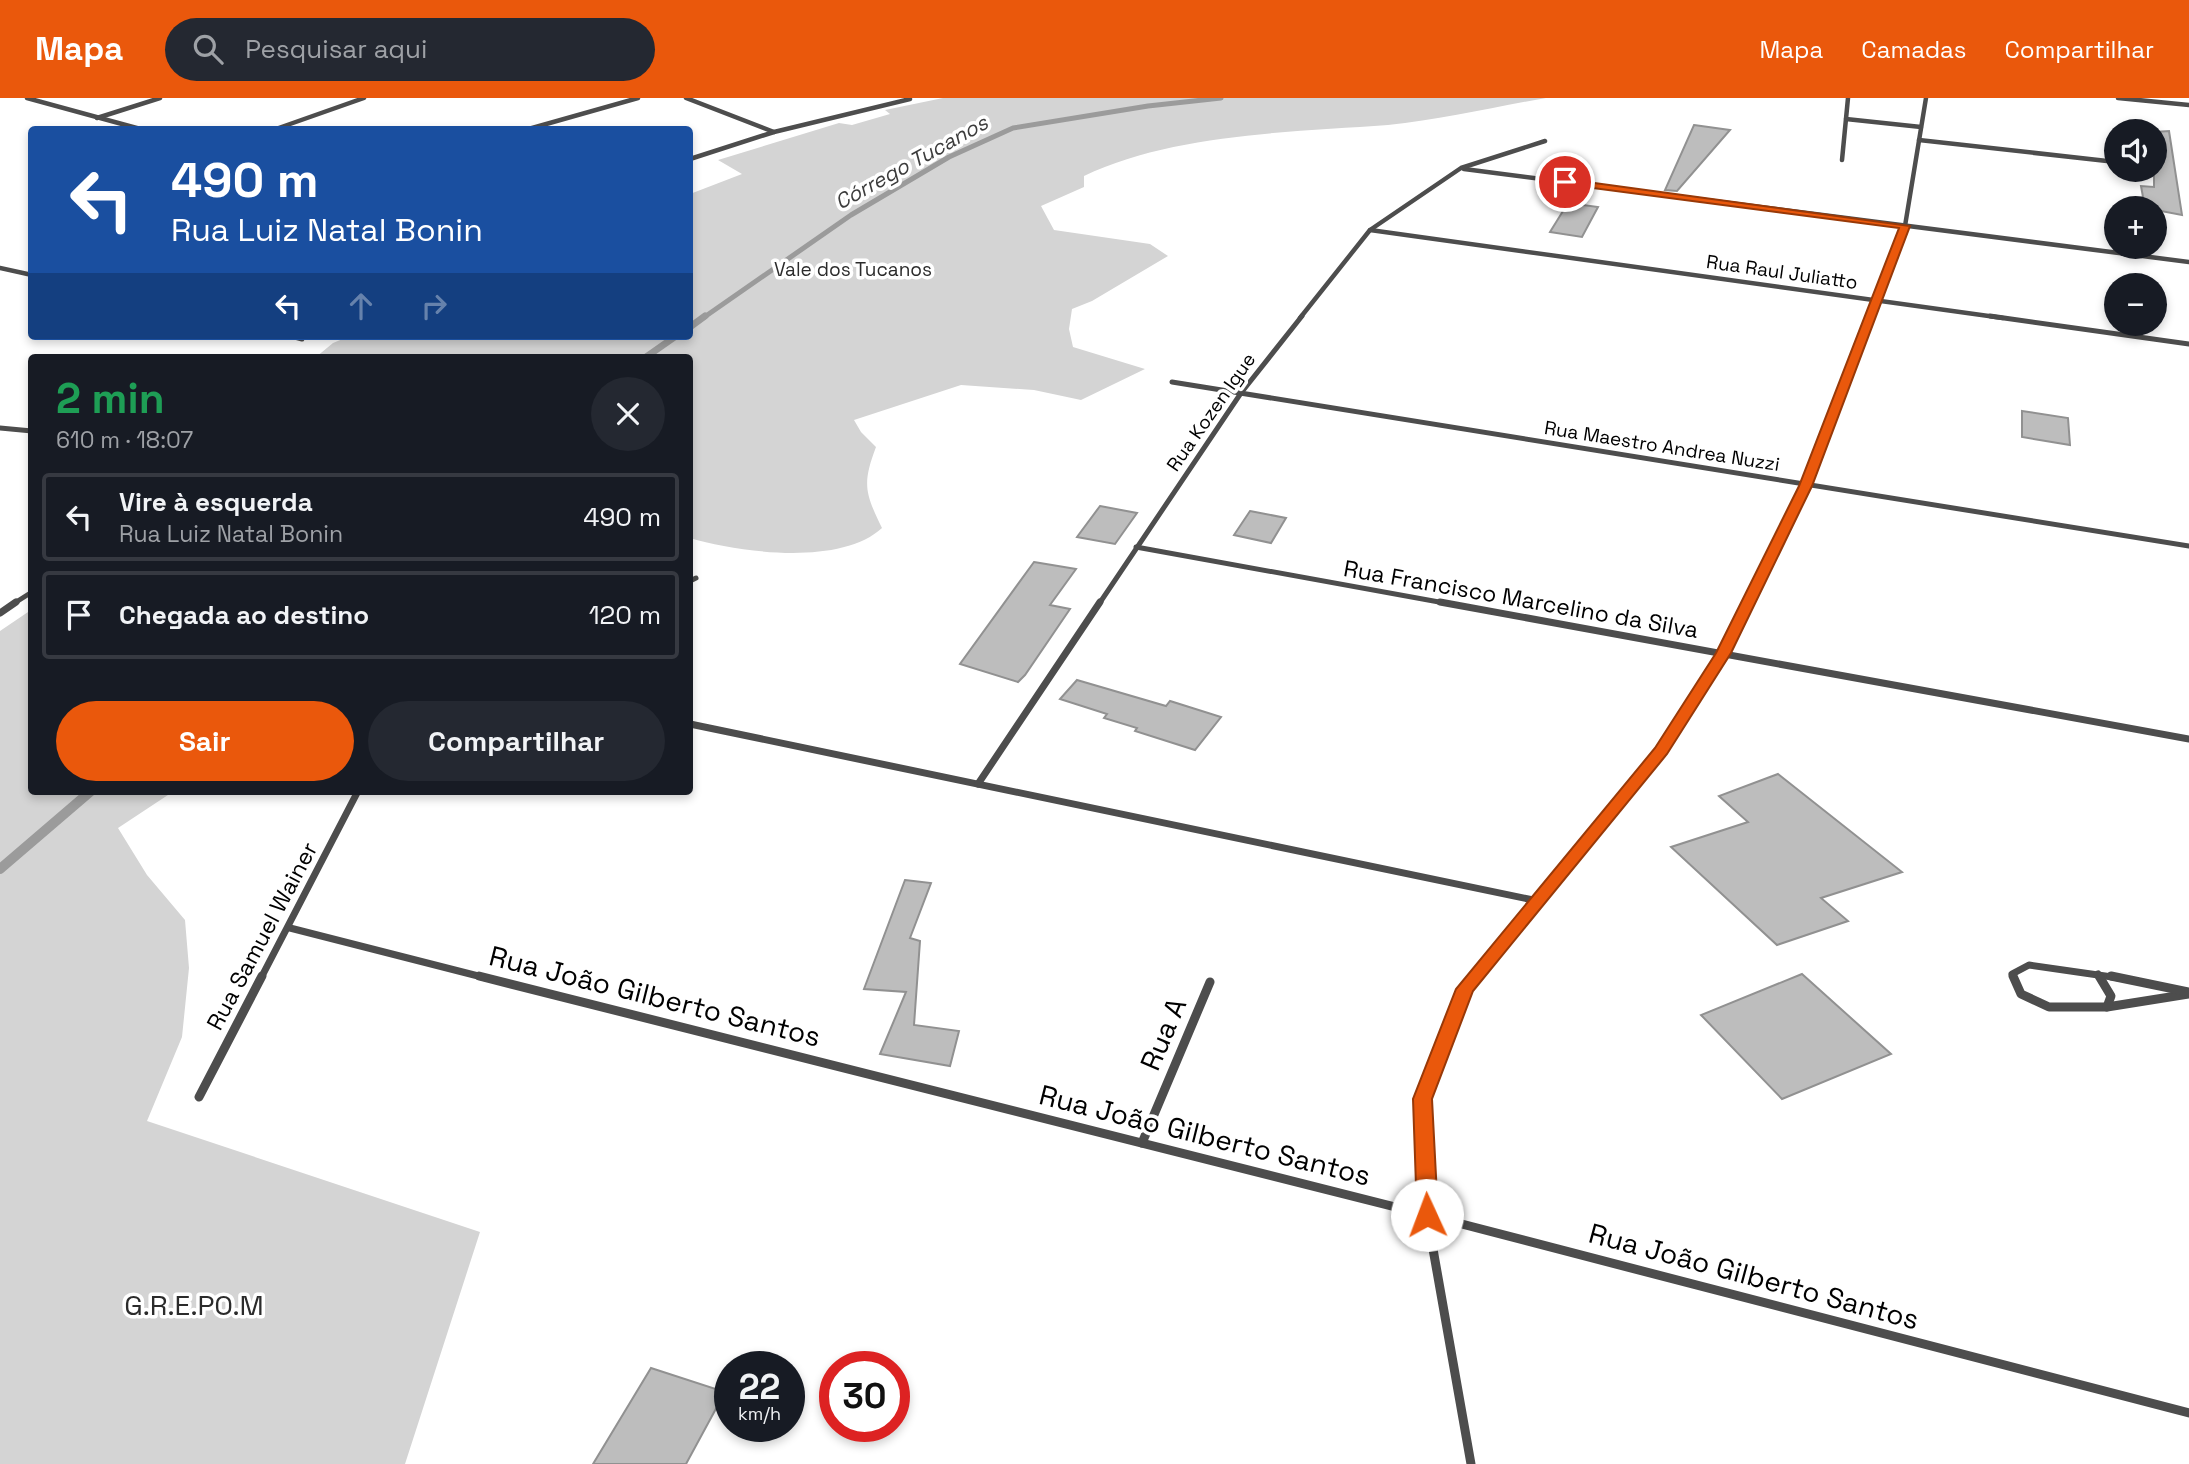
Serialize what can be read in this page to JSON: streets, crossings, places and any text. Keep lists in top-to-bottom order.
{
  "streets": {
    "street": [
      "Rua Raul Juliatto",
      "Rua Kozen Igue",
      "Rua Maestro Andrea Nuzzi",
      "Rua Francisco Marcelino da Silva",
      "Rua Samuel Wainer",
      "Rua João Gilberto Santos",
      "Rua A"
    ]
  },
  "crossings": [
    ["Rua Raul Juliatto", "Rua Kozen Igue"],
    ["Rua Kozen Igue", "Rua Maestro Andrea Nuzzi"],
    ["Rua Kozen Igue", "Rua Francisco Marcelino da Silva"],
    ["Rua Samuel Wainer", "Rua João Gilberto Santos"],
    ["Rua João Gilberto Santos", "Rua A"]
  ],
  "water": ["Córrego Tucanos"],
  "parks": ["Vale dos Tucanos", "G.R.E.PO.M"],
  "page": {
    "header": "Mapa",
    "search": "Pesquisar aqui",
    "nav": ["Mapa", "Camadas", "Compartilhar"],
    "map_buttons": ["+", "−"],
    "turn": ["490 m", "Rua Luiz Natal Bonin"],
    "heading": ["2 min", "610 m · 18:07"],
    "list": [
      {
        "name": "Vire à esquerda",
        "note": "Rua Luiz Natal Bonin",
        "value": "490 m"
      },
      {
        "name": "Chegada ao destino",
        "value": "120 m"
      }
    ],
    "buttons": ["Sair", "Compartilhar"],
    "speed": "22 km/h",
    "limit": "30"
  }
}
